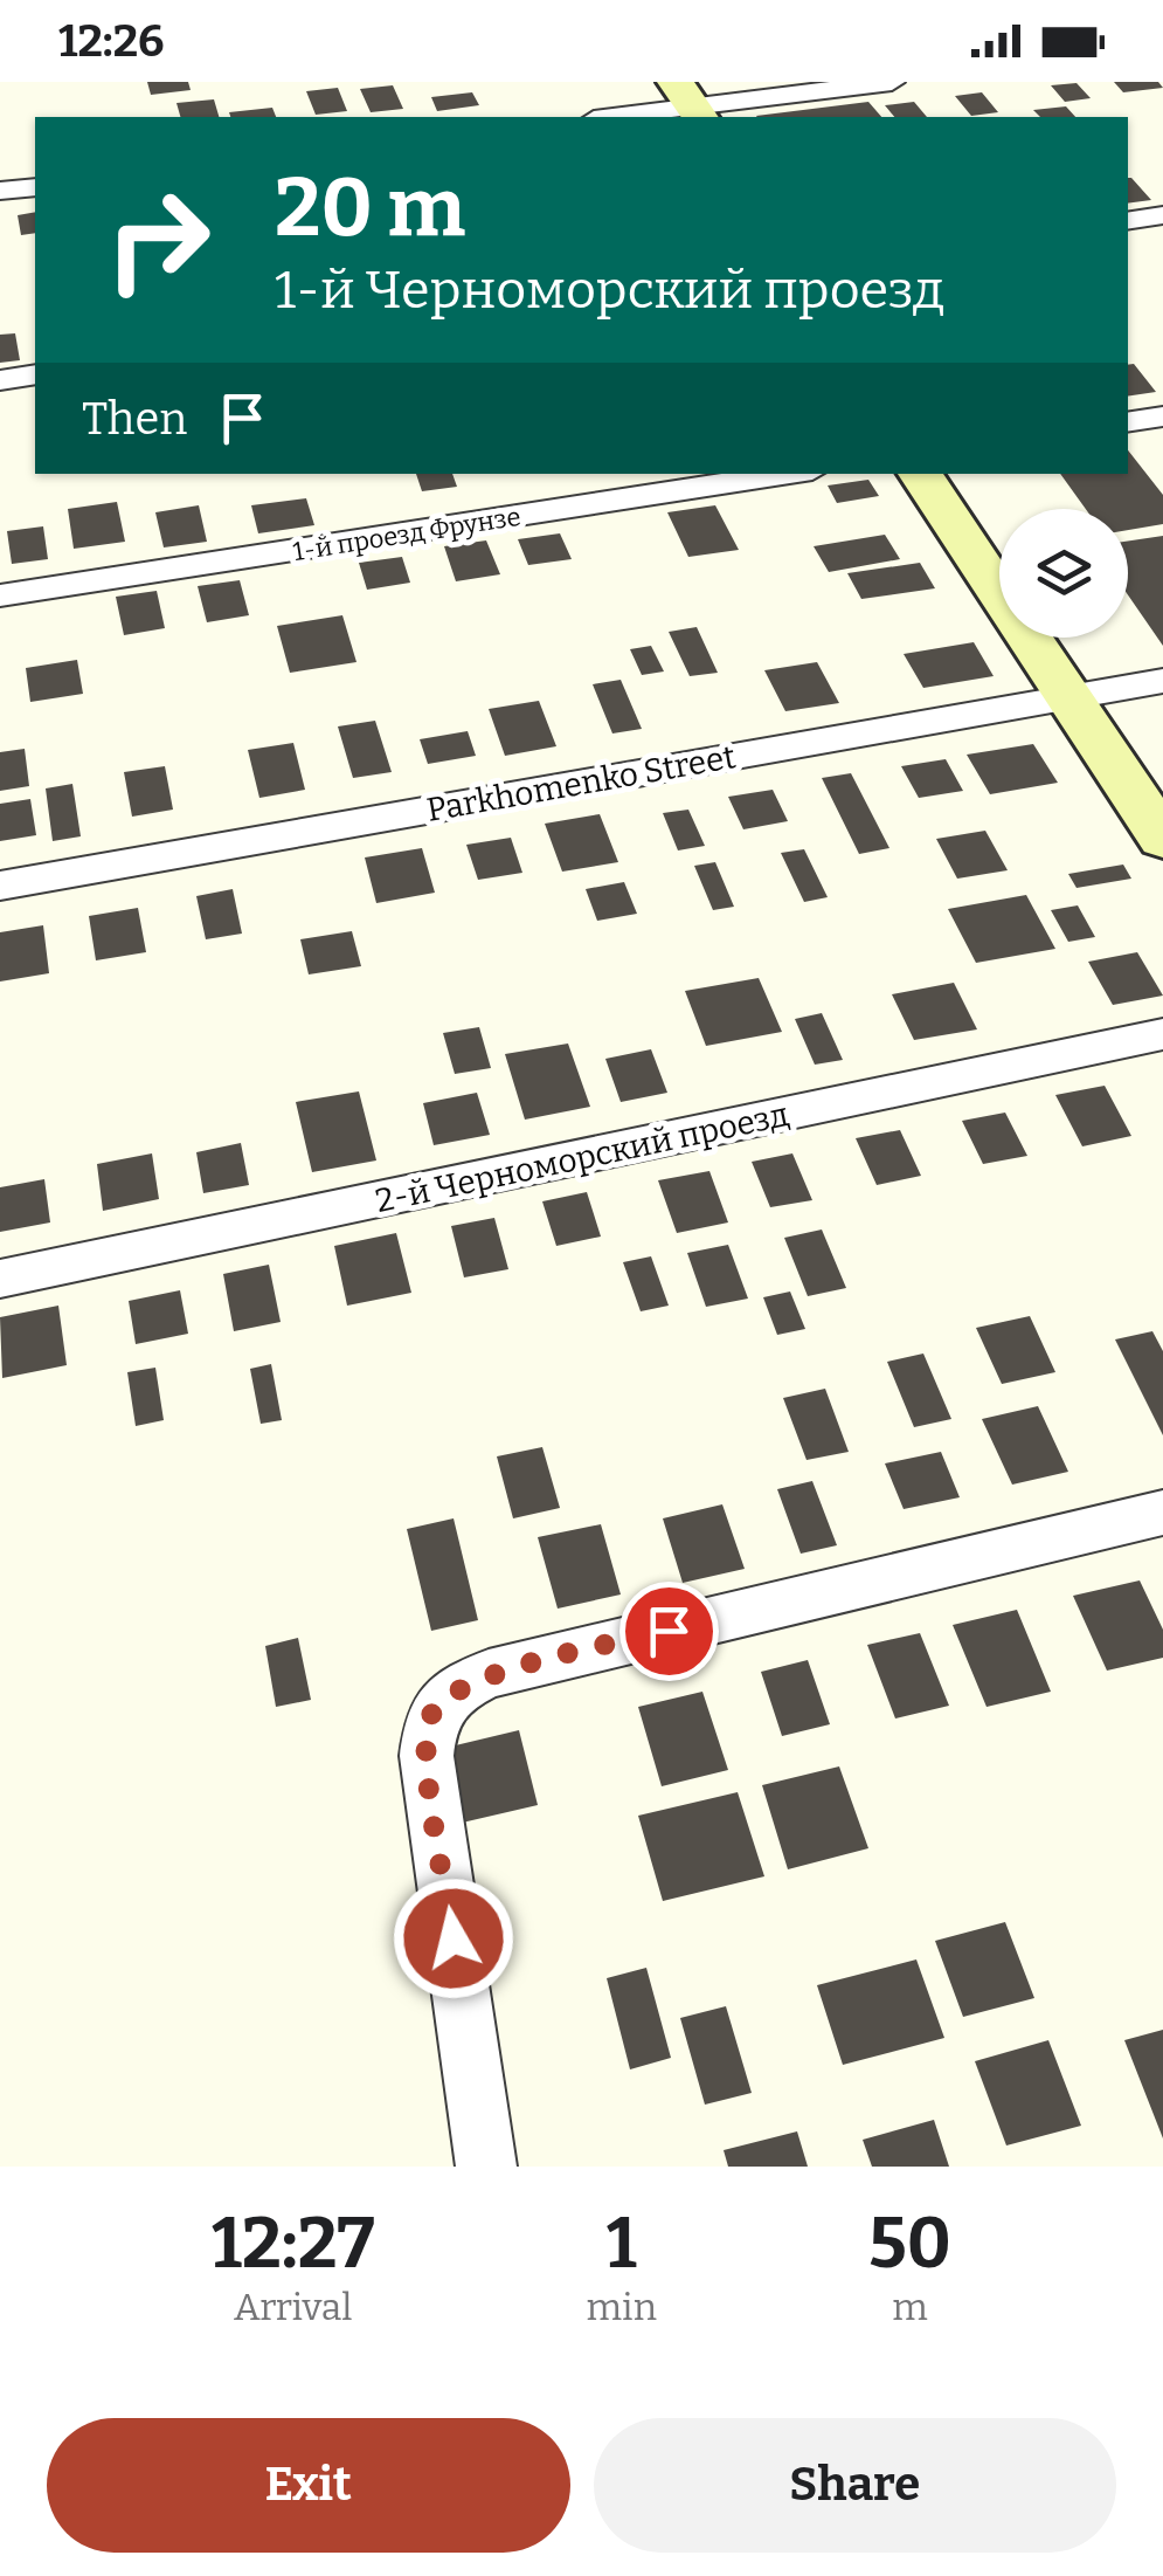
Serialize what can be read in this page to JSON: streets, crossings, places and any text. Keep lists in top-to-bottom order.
{
  "streets": {
    "street": ["1-й проезд Фрунзе", "Parkhomenko Street", "2-й Черноморский проезд"]
  },
  "page": {
    "status": "12:26",
    "turn": ["20 m", "1-й Черноморский проезд"],
    "then": "Then",
    "eta": [
      "12:27",
      "Arrival",
      "1",
      "min",
      "50",
      "m"
    ],
    "buttons": ["Exit", "Share"]
  }
}
